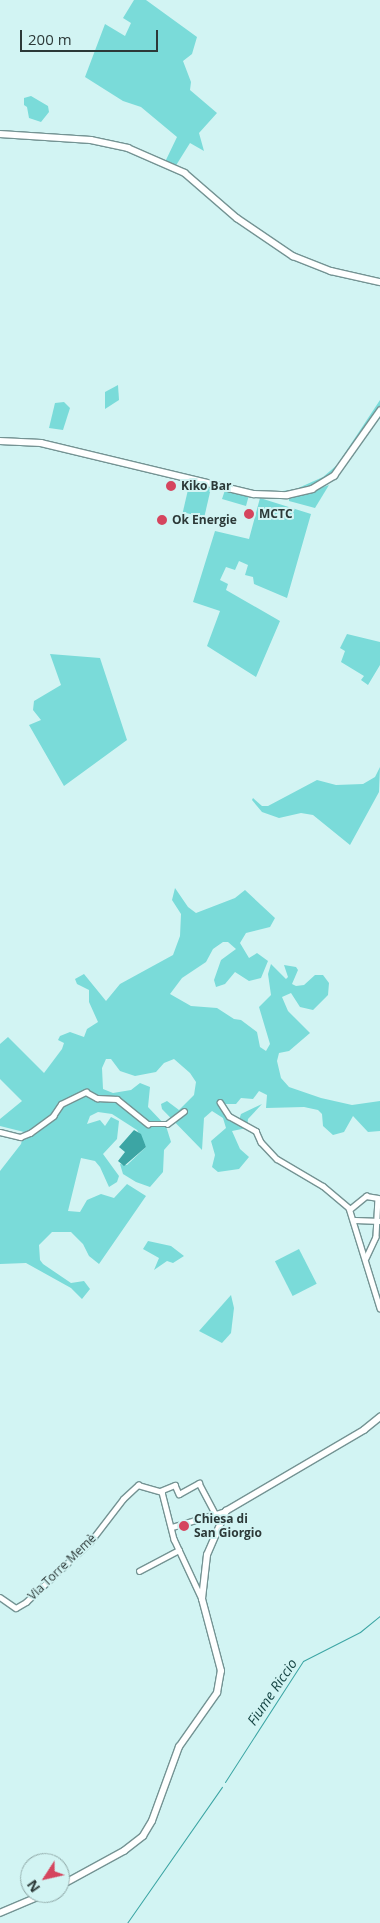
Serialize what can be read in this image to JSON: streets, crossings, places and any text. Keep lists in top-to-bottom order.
{
  "streets": {
    "street": ["Via Torre Memè"]
  },
  "water": ["Fiume Riccio"],
  "places": [
    "Kiko Bar",
    "MCTC",
    "Ok Energie",
    "Chiesa di San Giorgio"
  ],
  "scale_bar": "200 m",
  "north": "bottom left"
}
